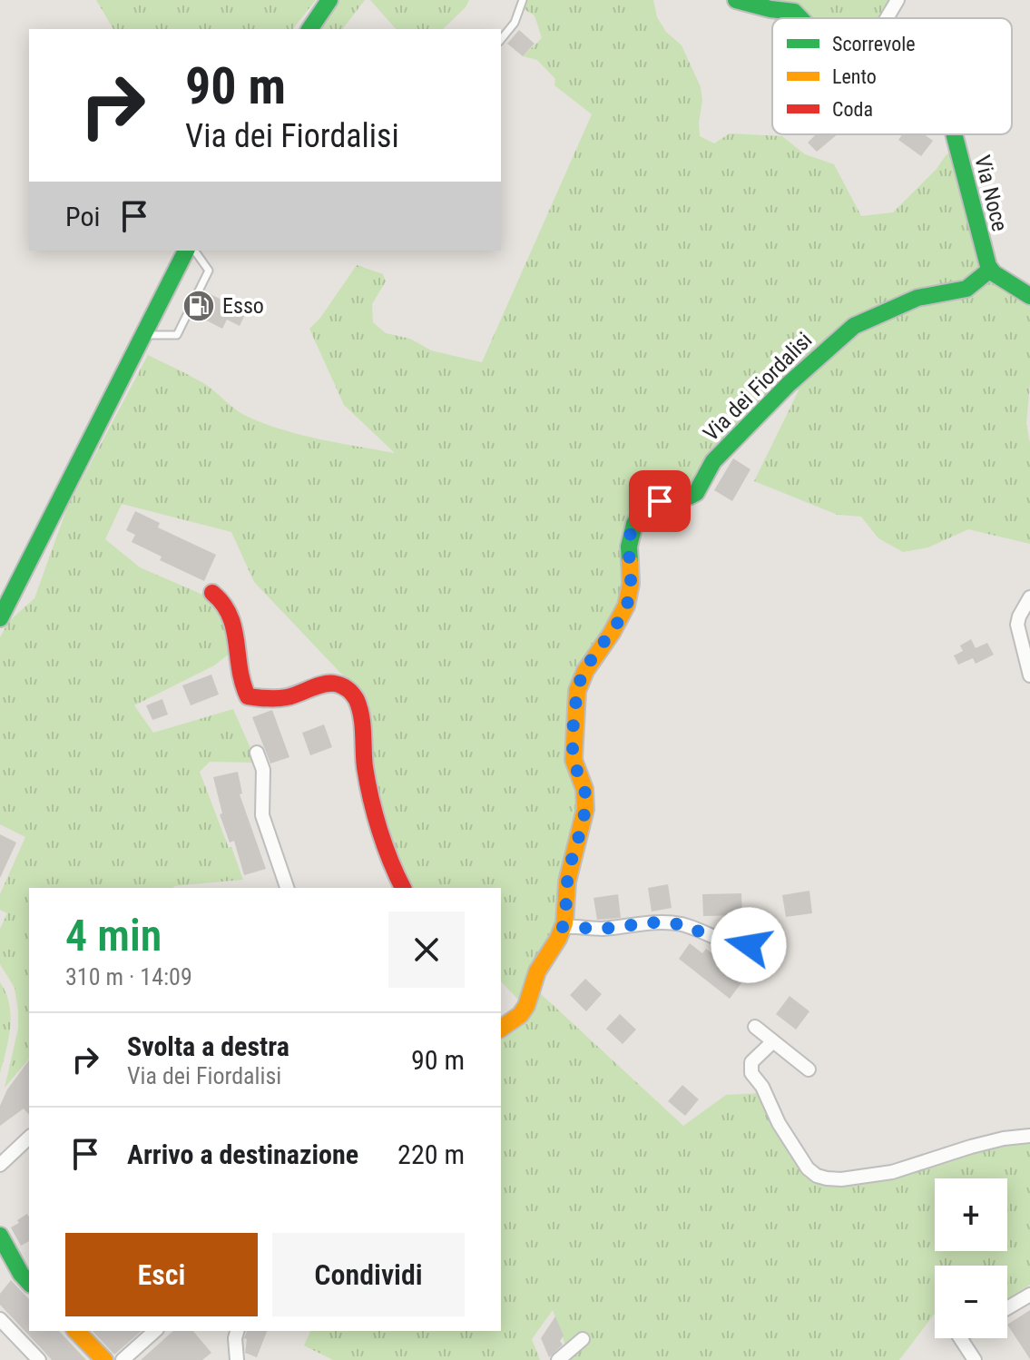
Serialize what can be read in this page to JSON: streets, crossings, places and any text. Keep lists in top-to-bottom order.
{
  "streets": {
    "street": ["Via Noce", "Via dei Fiordalisi"]
  },
  "crossings": [
    ["Via Noce", "Via dei Fiordalisi"]
  ],
  "places": {
    "fuel station": ["Esso"]
  },
  "legend": ["Scorrevole", "Lento", "Coda"],
  "page": {
    "turn": ["90 m", "Via dei Fiordalisi"],
    "then": "Poi",
    "heading": ["4 min", "310 m · 14:09"],
    "list": [
      {
        "name": "Svolta a destra",
        "note": "Via dei Fiordalisi",
        "value": "90 m"
      },
      {
        "name": "Arrivo a destinazione",
        "value": "220 m"
      }
    ],
    "map_buttons": ["+", "−"],
    "buttons": ["Esci", "Condividi"]
  }
}
